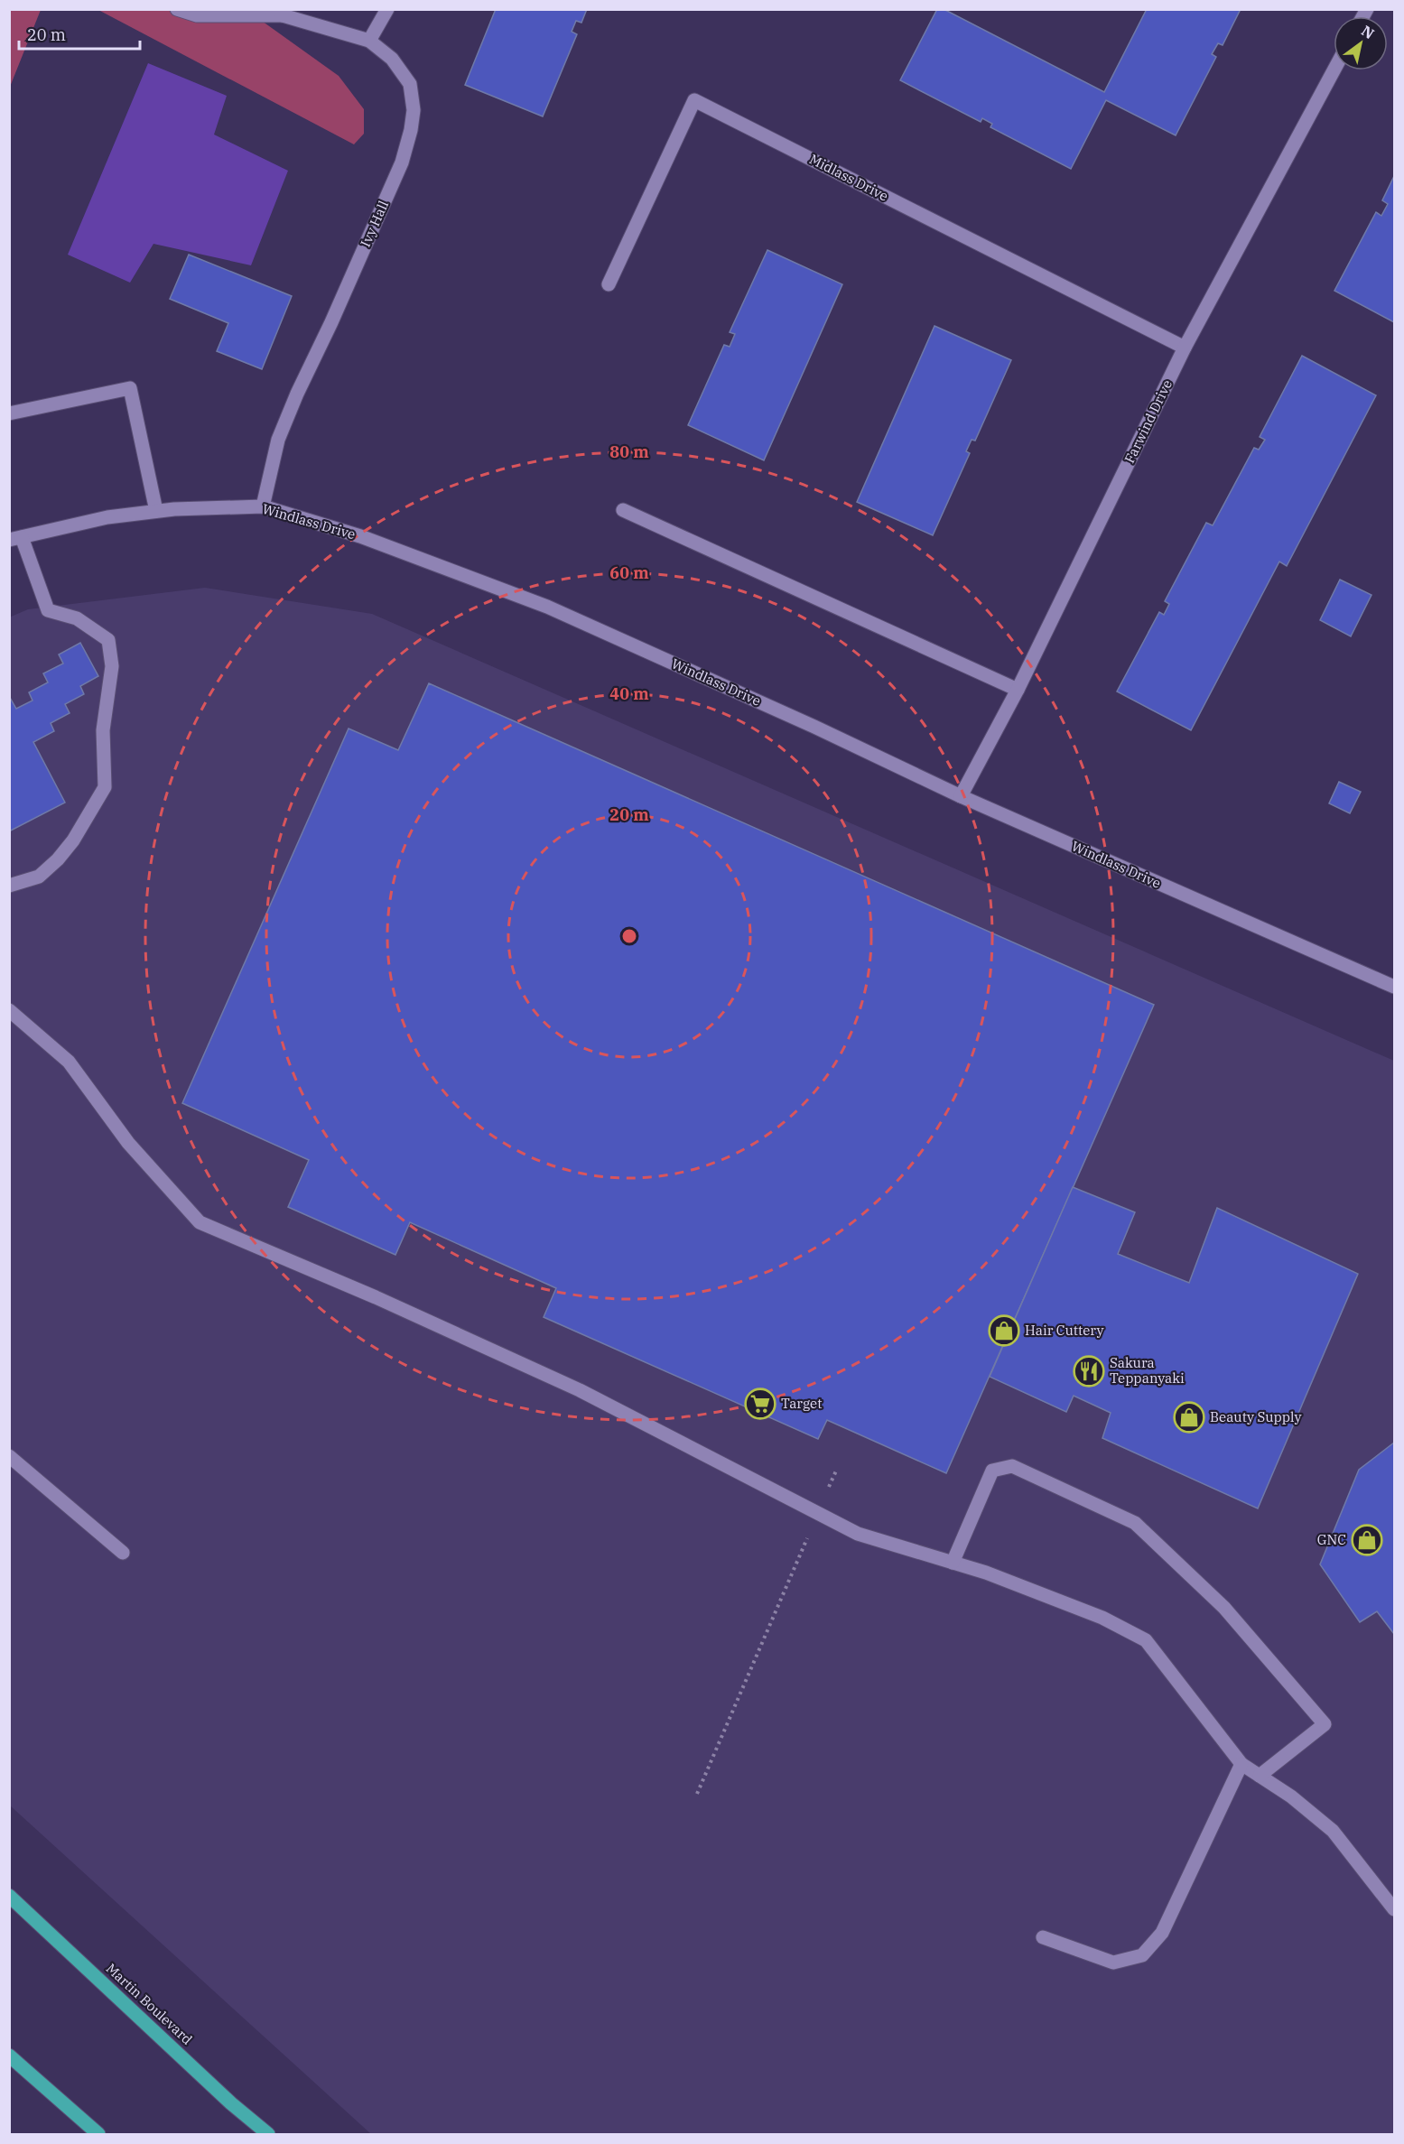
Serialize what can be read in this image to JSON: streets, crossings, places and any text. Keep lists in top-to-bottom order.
{
  "streets": {
    "main road": ["Martin Boulevard"],
    "street": [
      "Midlass Drive",
      "Ivy Hall",
      "Farwind Drive",
      "Windlass Drive"
    ]
  },
  "crossings": [
    ["Midlass Drive", "Farwind Drive"],
    ["Ivy Hall", "Windlass Drive"],
    ["Farwind Drive", "Windlass Drive"]
  ],
  "places": {
    "shop": ["Hair Cuttery", "Beauty Supply", "GNC"],
    "restaurant": ["Sakura Teppanyaki"],
    "supermarket": ["Target"]
  },
  "scale_bar": "20 m",
  "north": "top right",
  "rings": [
    "80 m",
    "60 m",
    "40 m",
    "20 m"
  ]
}
